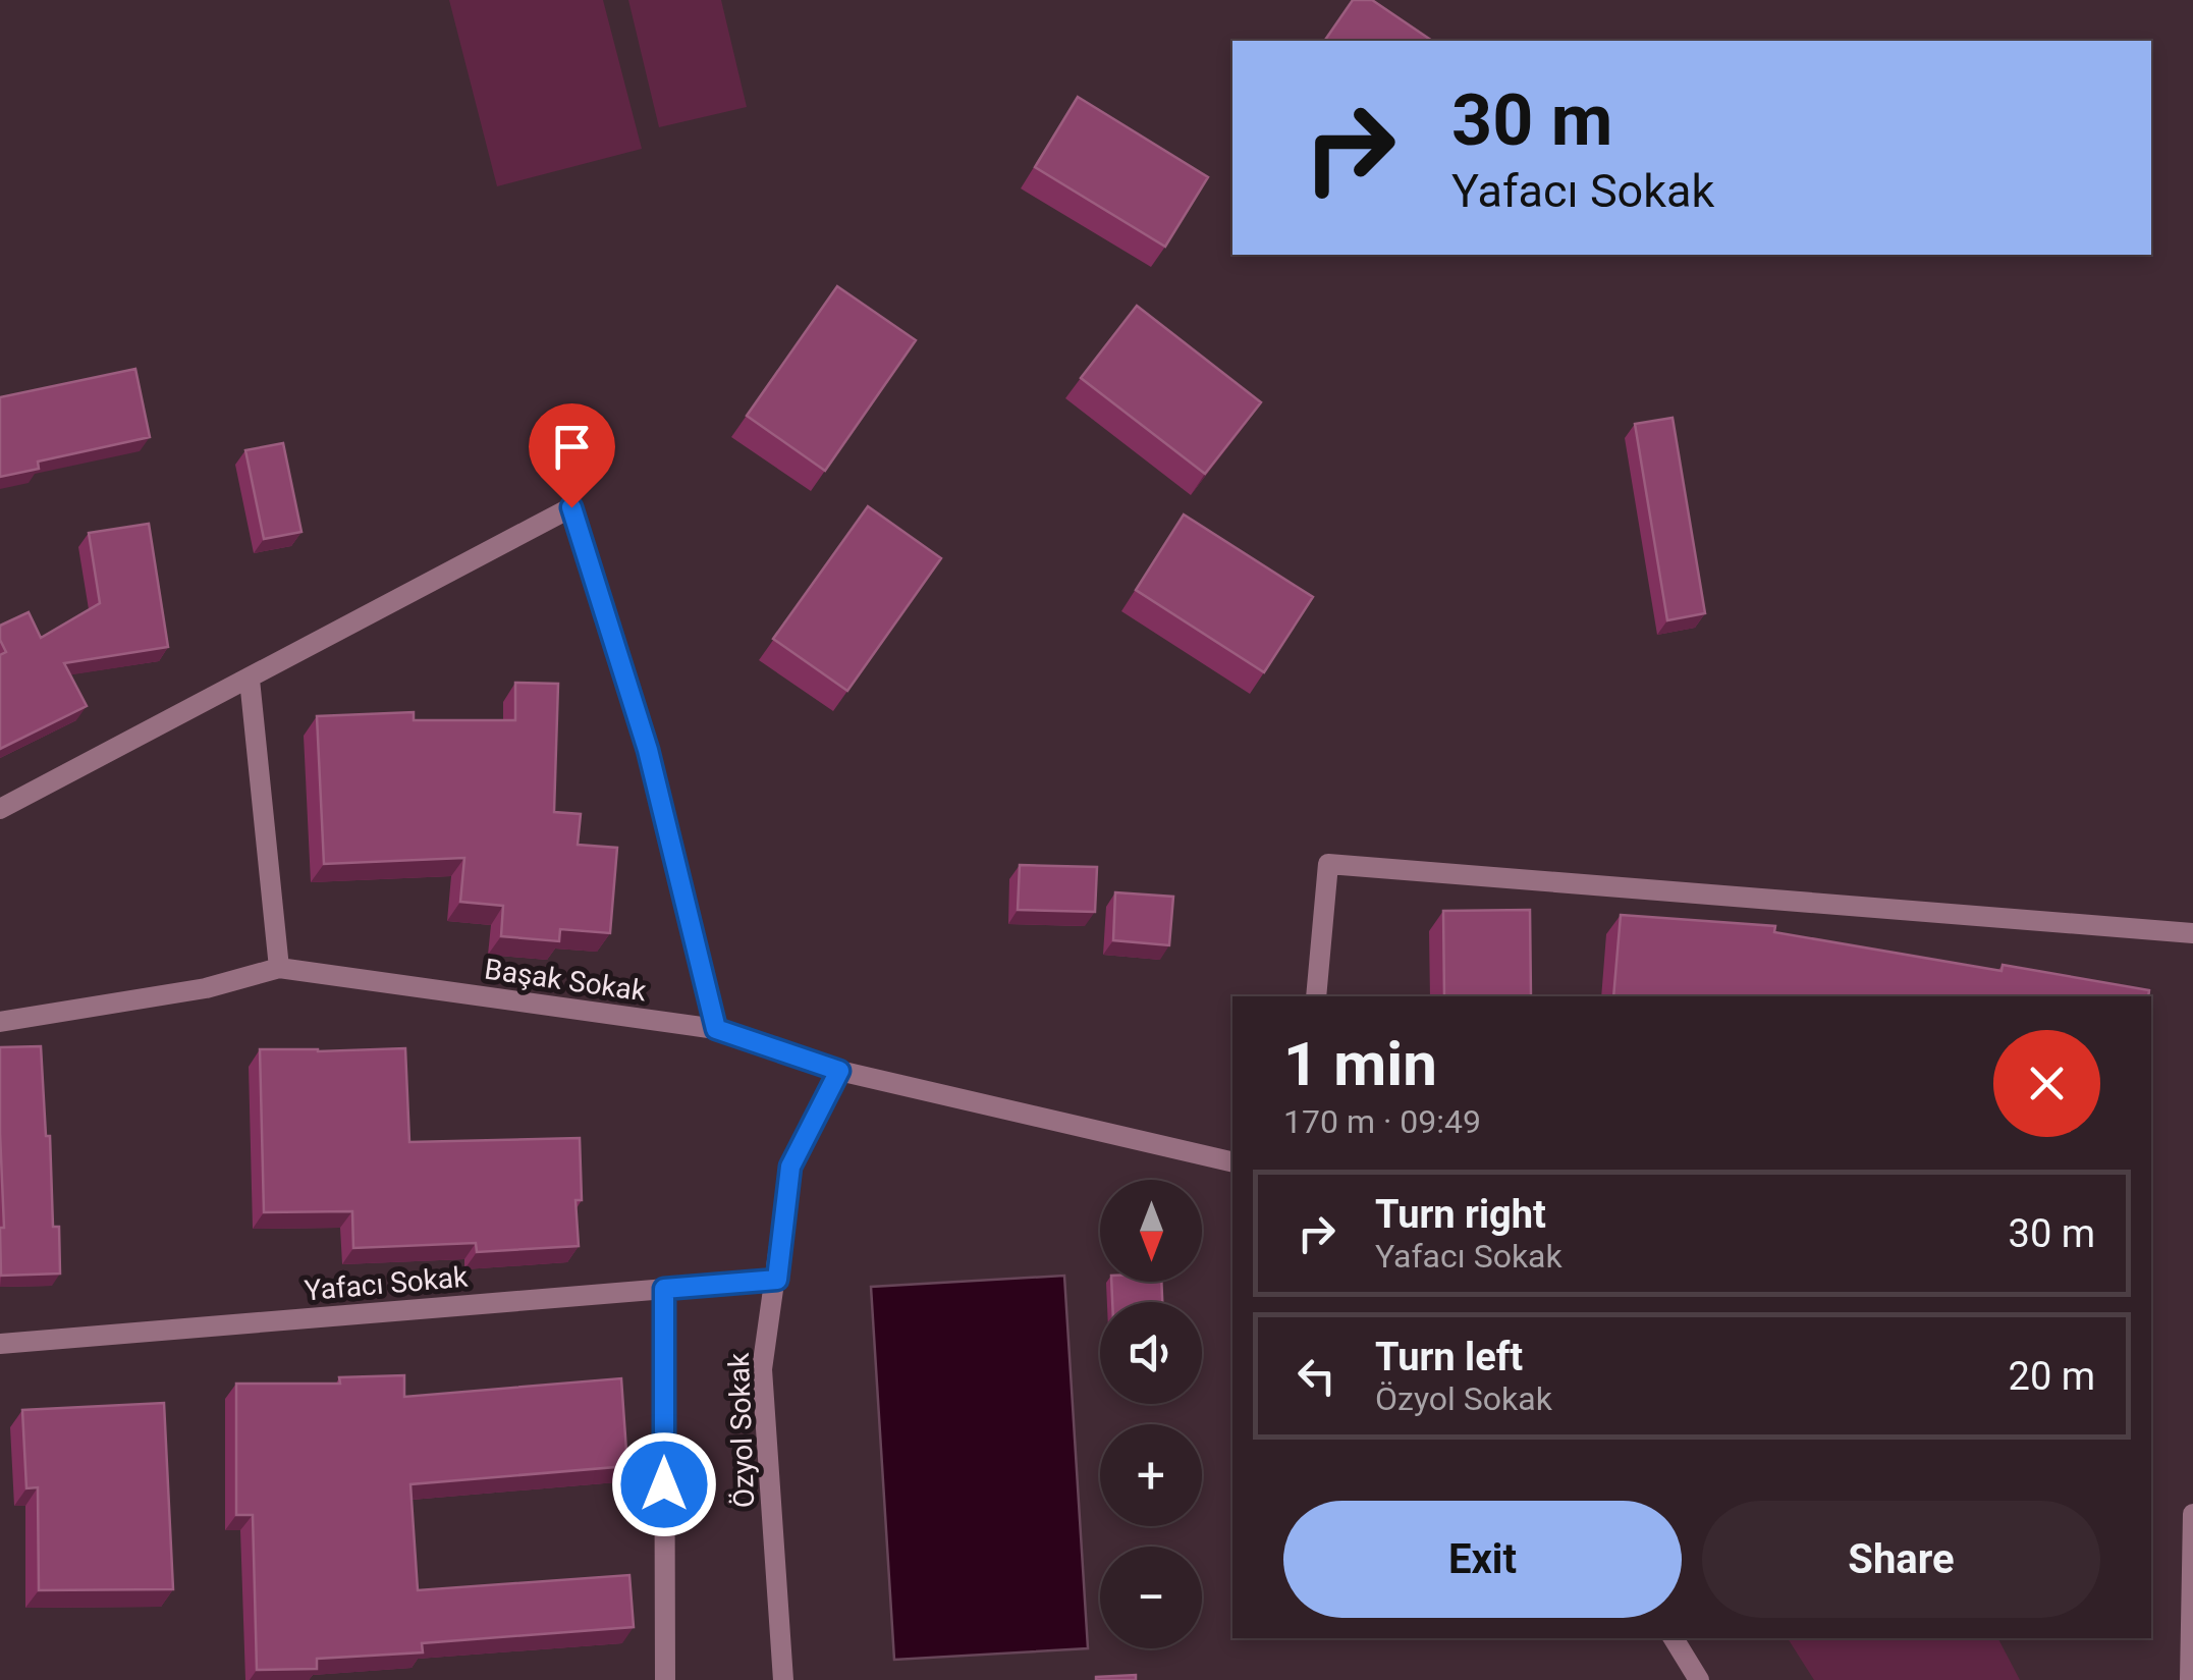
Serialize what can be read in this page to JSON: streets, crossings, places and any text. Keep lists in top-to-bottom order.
{
  "streets": {
    "street": ["Başak Sokak", "Yafacı Sokak", "Özyol Sokak"]
  },
  "crossings": [
    ["Başak Sokak", "Özyol Sokak"],
    ["Yafacı Sokak", "Özyol Sokak"]
  ],
  "north": "bottom",
  "page": {
    "turn": ["30 m", "Yafacı Sokak"],
    "heading": ["1 min", "170 m · 09:49"],
    "list": [
      {
        "name": "Turn right",
        "note": "Yafacı Sokak",
        "value": "30 m"
      },
      {
        "name": "Turn left",
        "note": "Özyol Sokak",
        "value": "20 m"
      }
    ],
    "map_buttons": ["+", "−"],
    "buttons": ["Exit", "Share"]
  }
}
